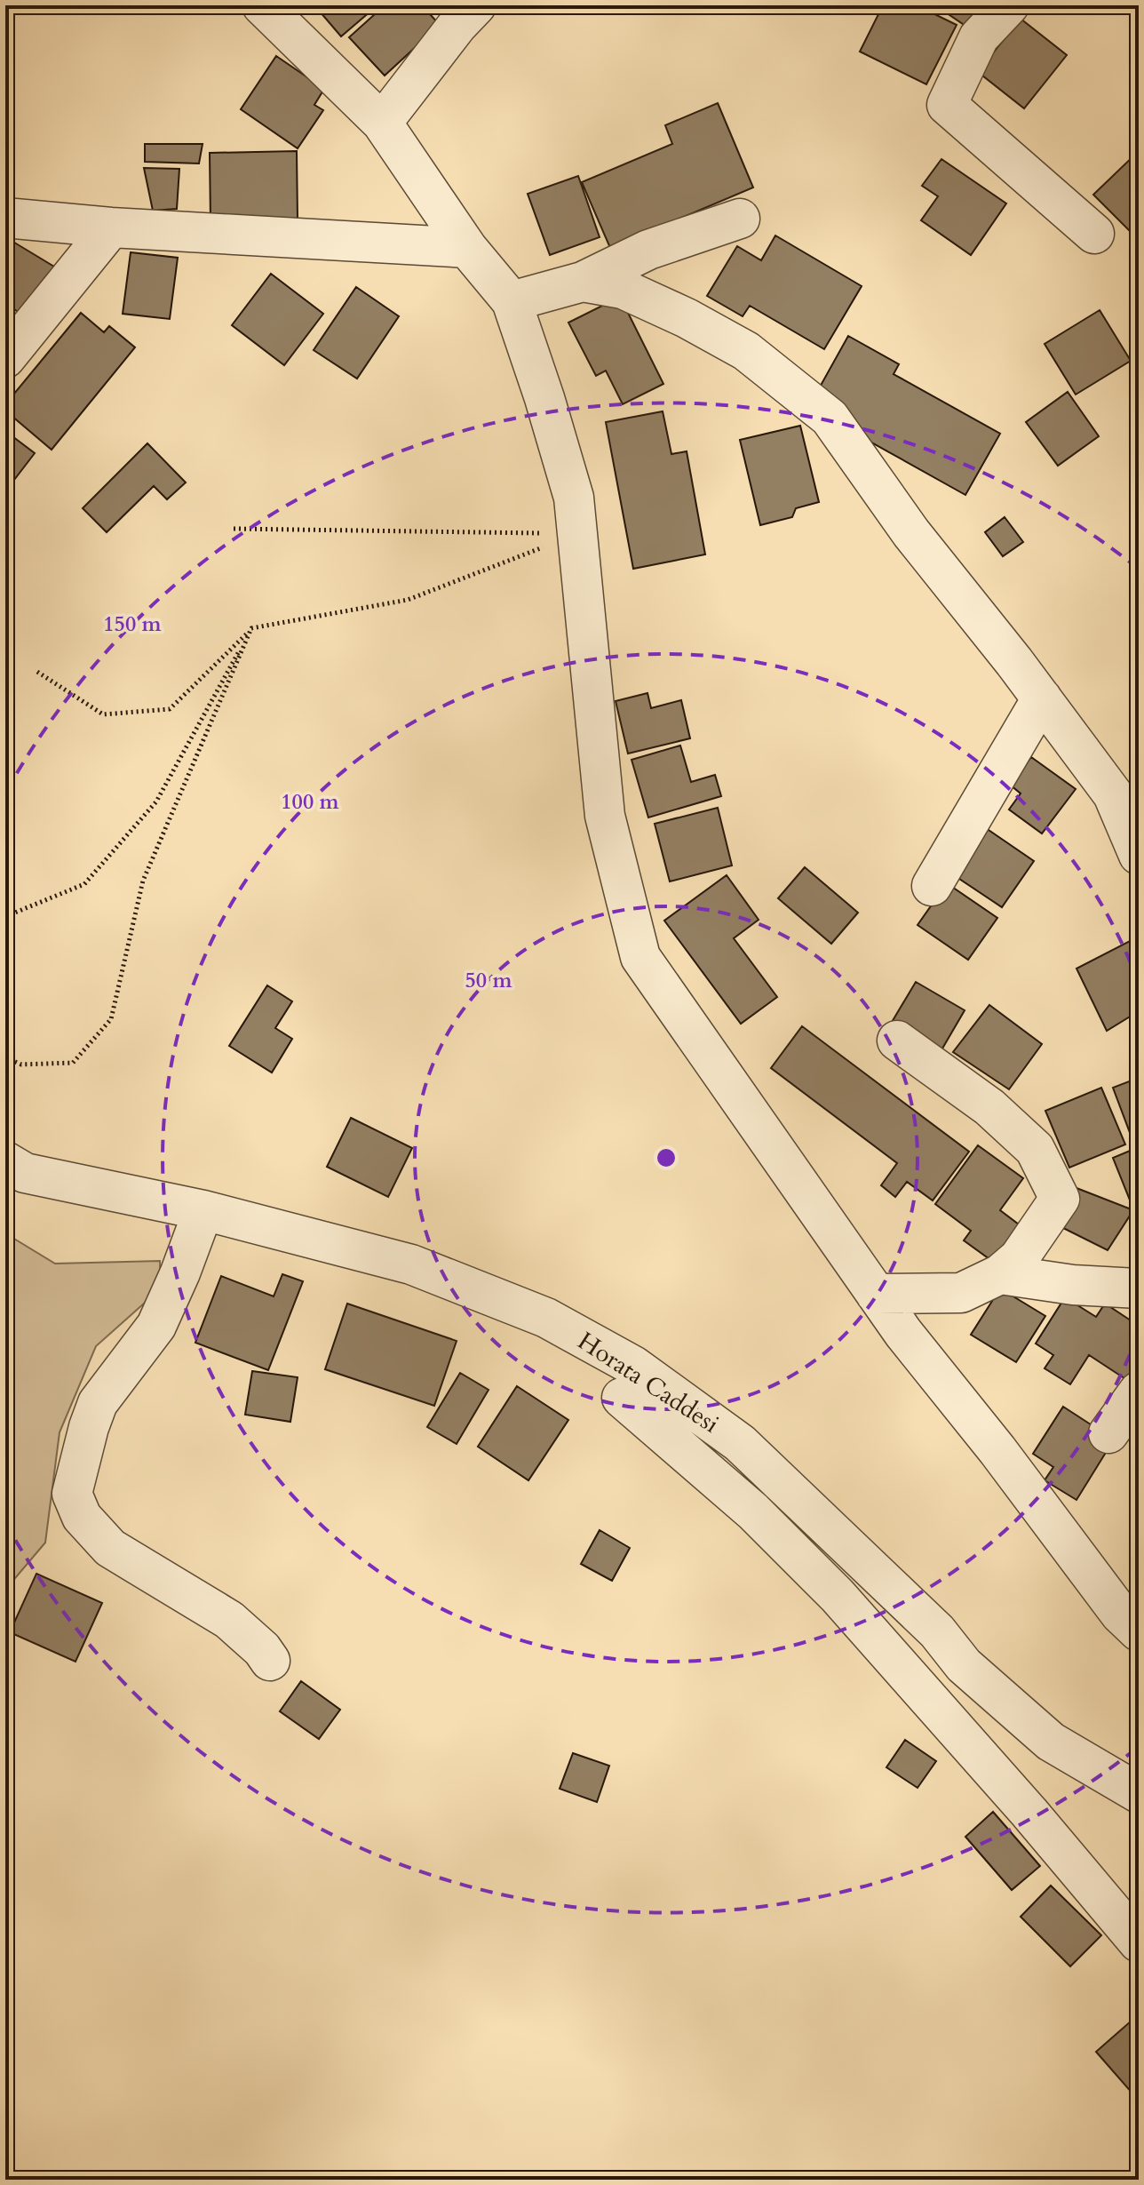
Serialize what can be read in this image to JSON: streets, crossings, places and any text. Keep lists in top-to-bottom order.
{
  "streets": {
    "street": ["Horata Caddesi"]
  },
  "rings": ["150 m", "100 m", "50 m"]
}
